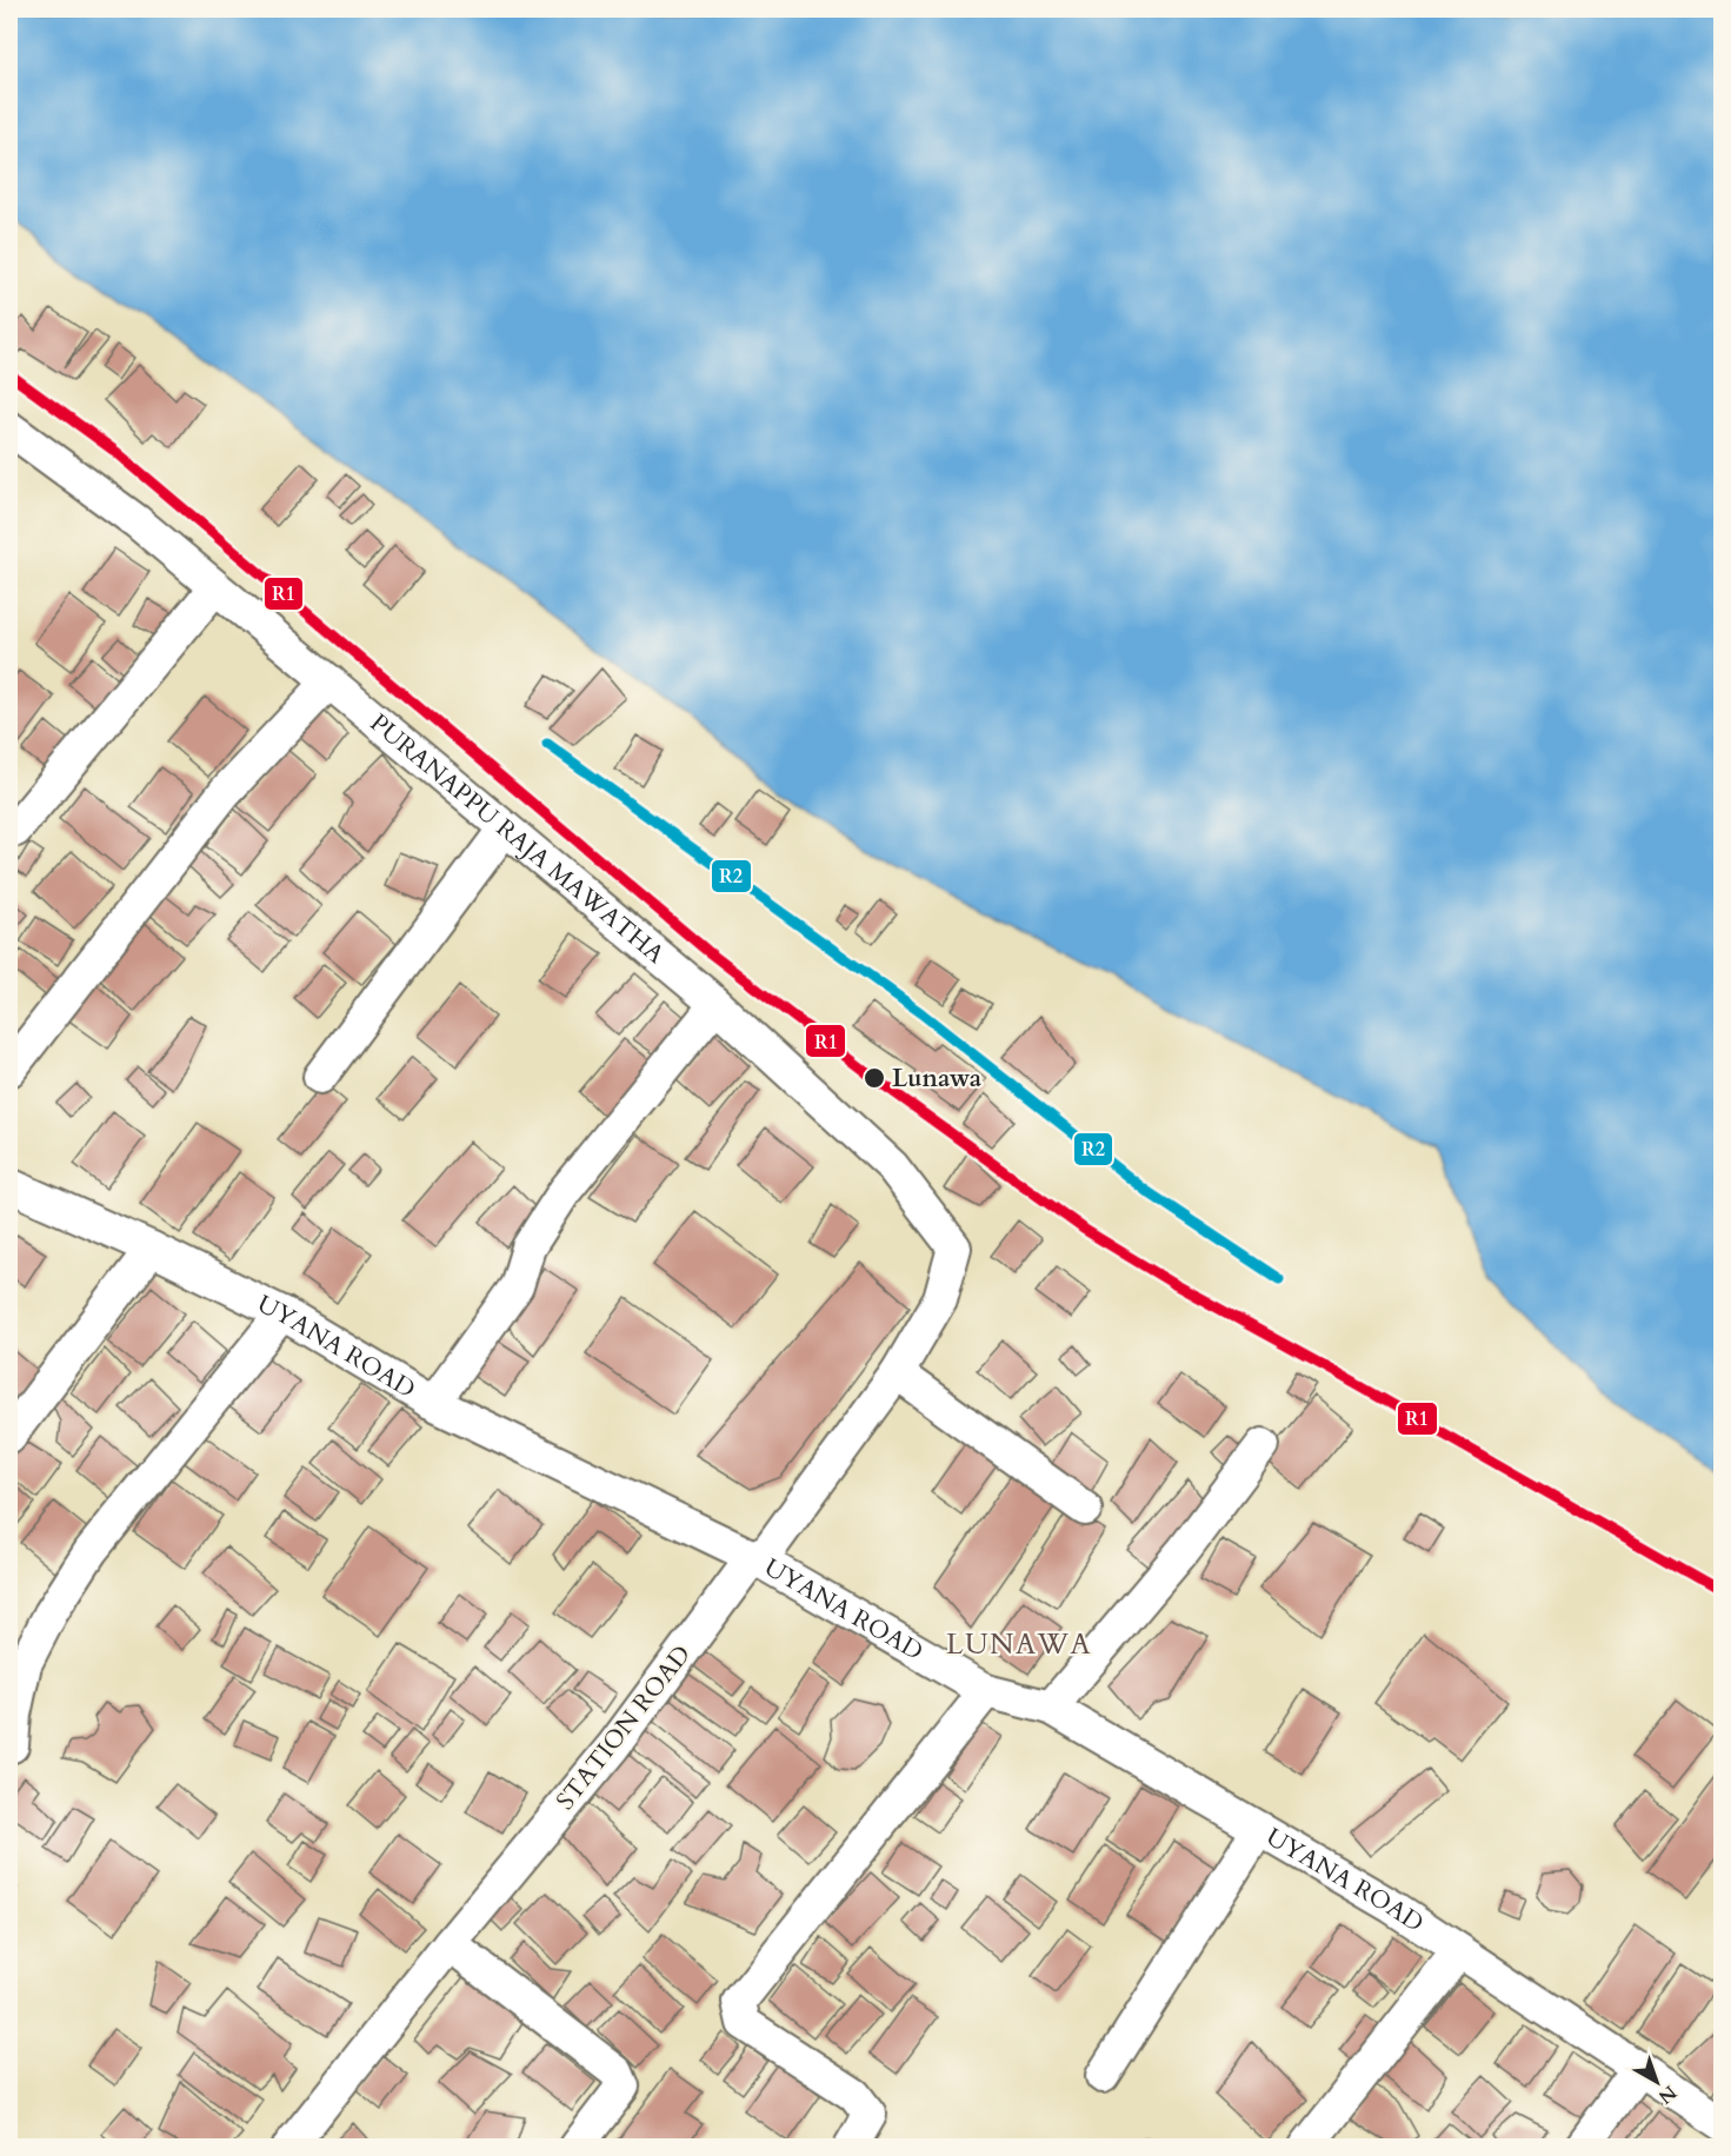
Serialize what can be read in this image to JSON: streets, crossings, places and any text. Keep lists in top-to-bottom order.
{
  "streets": {
    "street": ["PURANAPPU RAJA MAWATHA", "UYANA ROAD", "STATION ROAD"]
  },
  "crossings": [
    ["PURANAPPU RAJA MAWATHA", "STATION ROAD"],
    ["UYANA ROAD", "STATION ROAD"]
  ],
  "districts": ["LUNAWA"],
  "places": ["Lunawa"],
  "lines": ["transit line R1", "transit line R2"],
  "north": "bottom right"
}
